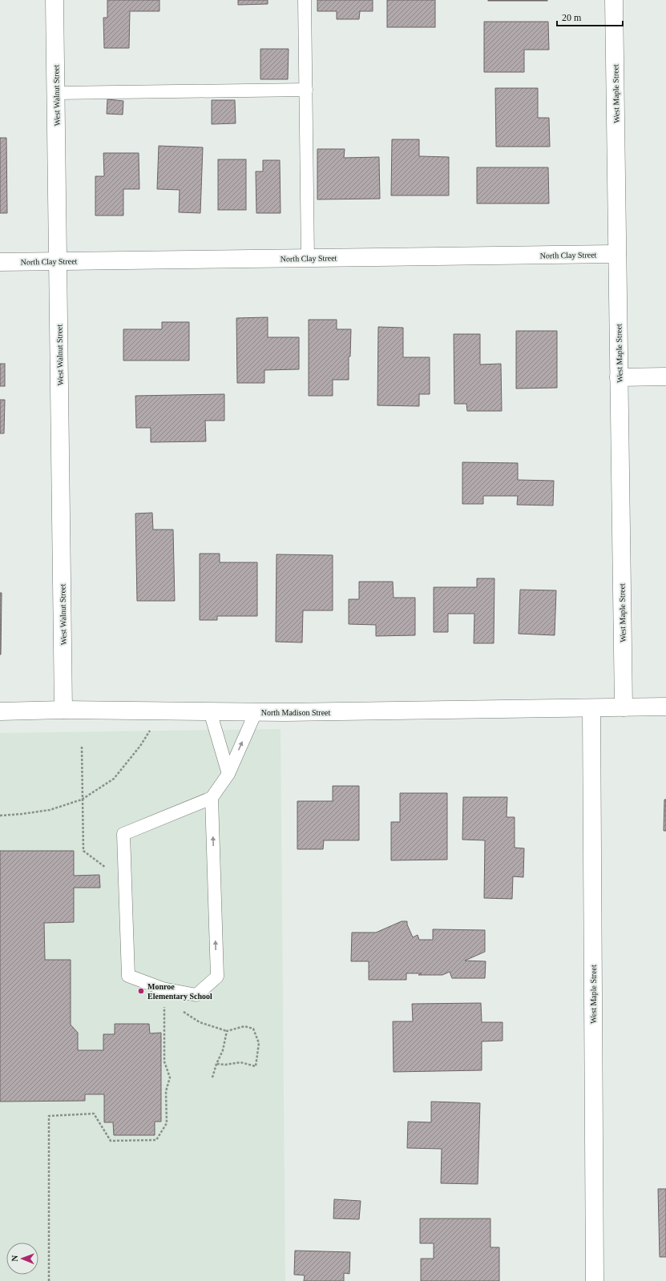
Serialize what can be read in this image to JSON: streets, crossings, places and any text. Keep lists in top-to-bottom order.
{
  "streets": {
    "street": [
      "West Maple Street",
      "West Walnut Street",
      "North Clay Street",
      "North Madison Street"
    ]
  },
  "crossings": [
    ["West Maple Street", "North Clay Street"],
    ["West Maple Street", "North Madison Street"],
    ["West Walnut Street", "North Clay Street"],
    ["West Walnut Street", "North Madison Street"]
  ],
  "places": ["Monroe Elementary School"],
  "scale_bar": "20 m",
  "north": "left"
}
